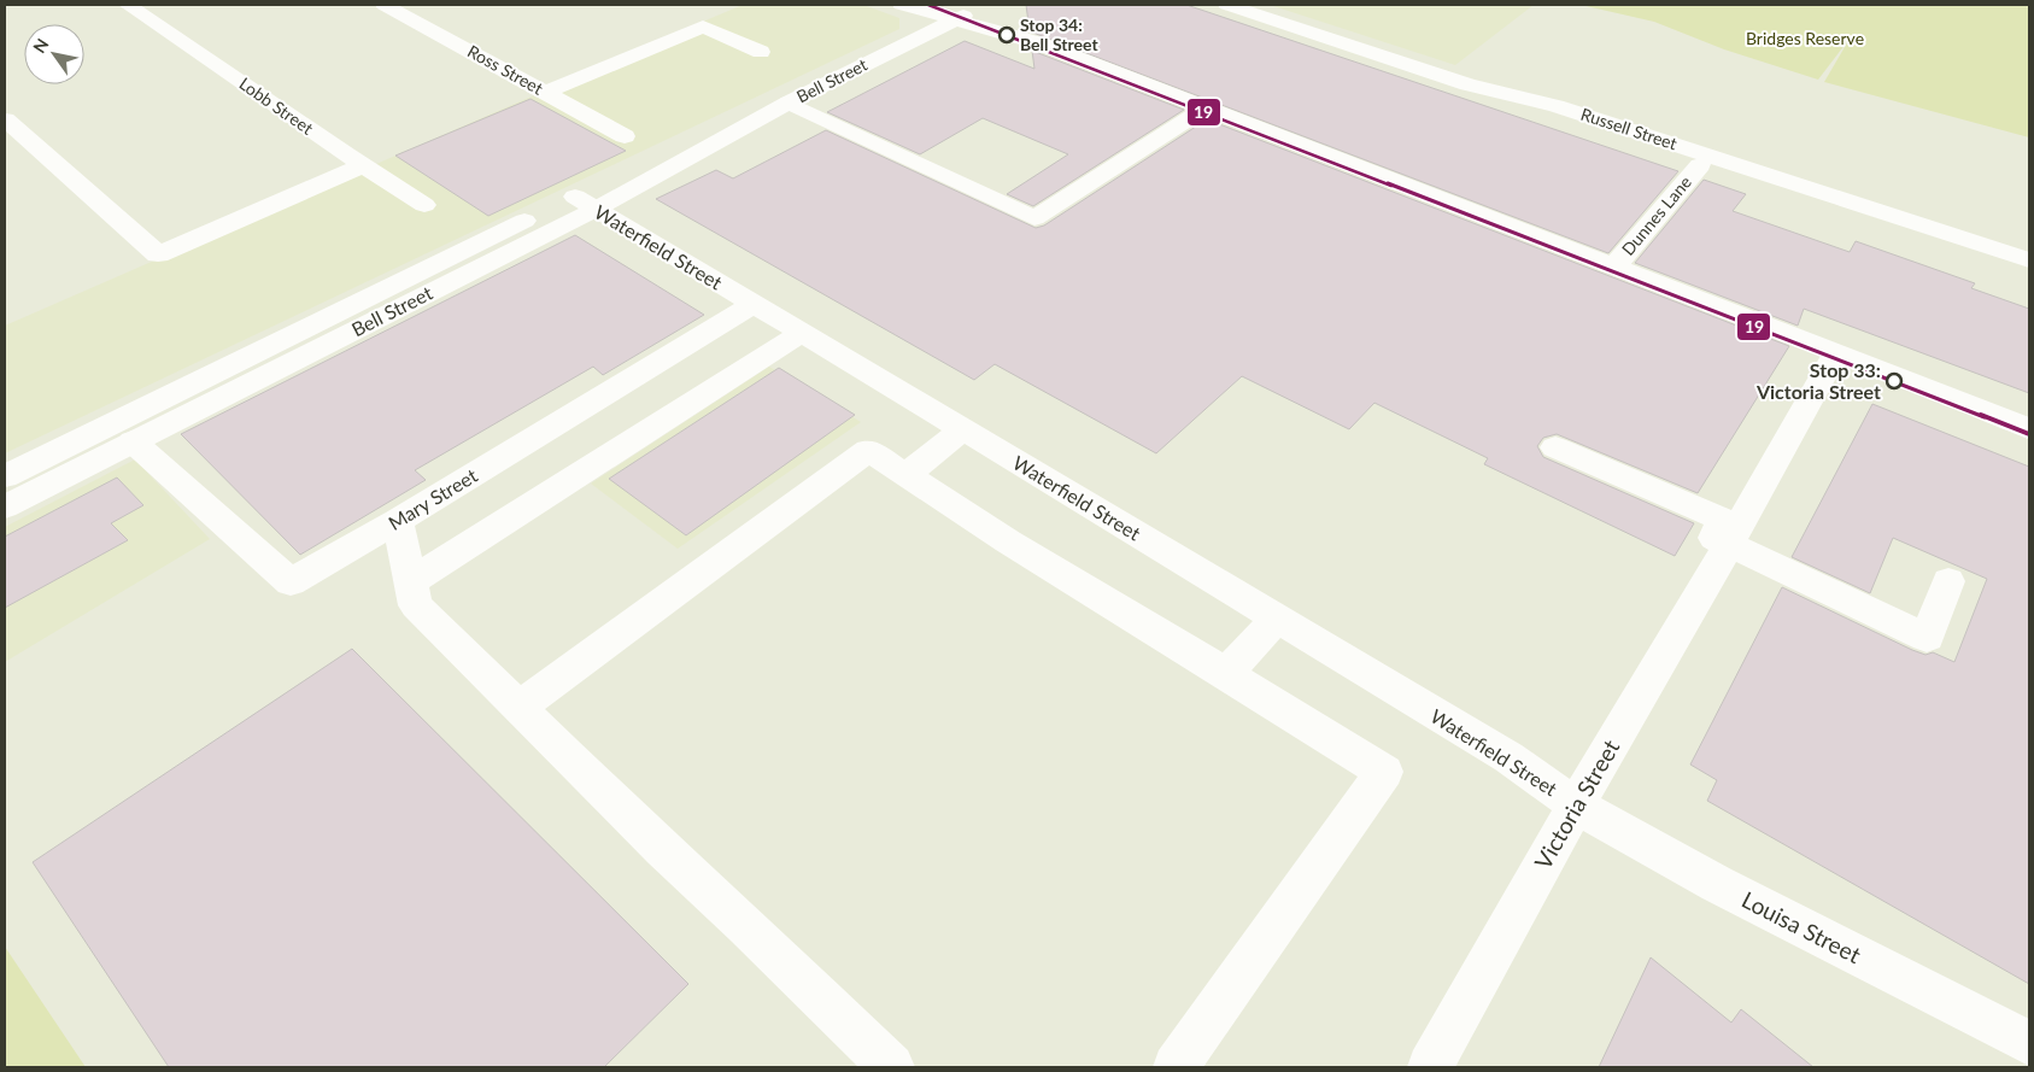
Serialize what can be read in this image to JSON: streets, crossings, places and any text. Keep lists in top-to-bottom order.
{
  "streets": {
    "main road": [
      "Ross Street",
      "Bell Street",
      "Lobb Street",
      "Russell Street",
      "Dunnes Lane",
      "Waterfield Street",
      "Mary Street",
      "Victoria Street",
      "Louisa Street"
    ]
  },
  "crossings": [
    ["Bell Street", "Waterfield Street"],
    ["Bell Street", "Mary Street"],
    ["Waterfield Street", "Mary Street"],
    ["Waterfield Street", "Victoria Street"],
    ["Waterfield Street", "Louisa Street"],
    ["Victoria Street", "Louisa Street"]
  ],
  "parks": ["Bridges Reserve"],
  "places": ["Stop 34: Bell Street", "Stop 33: Victoria Street"],
  "lines": ["transit line 19"],
  "north": "top left"
}
